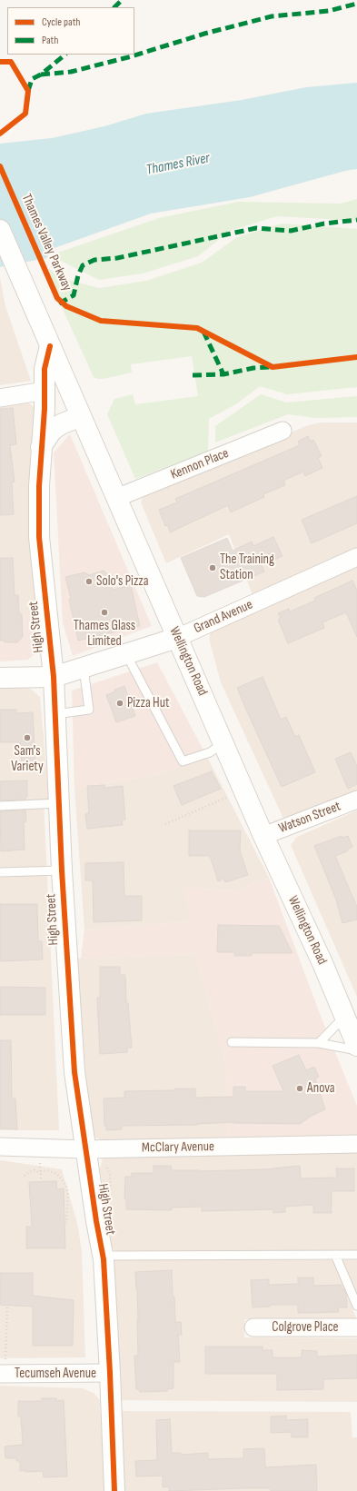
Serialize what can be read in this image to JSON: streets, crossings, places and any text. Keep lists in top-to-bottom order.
{
  "streets": {
    "street": [
      "Kennon Place",
      "Grand Avenue",
      "High Street",
      "Wellington Road",
      "Watson Street",
      "McClary Avenue",
      "Colgrove Place",
      "Tecumseh Avenue"
    ],
    "cycle path": ["Thames Valley Parkway"]
  },
  "crossings": [
    ["Kennon Place", "Wellington Road"],
    ["Grand Avenue", "High Street"],
    ["Grand Avenue", "Wellington Road"],
    ["High Street", "Wellington Road"],
    ["High Street", "McClary Avenue"],
    ["High Street", "Tecumseh Avenue"],
    ["Wellington Road", "Watson Street"]
  ],
  "water": ["Thames River"],
  "places": [
    "The Training Station",
    "Solo's Pizza",
    "Thames Glass Limited",
    "Pizza Hut",
    "Sam's Variety",
    "Anova"
  ],
  "legend": ["Cycle path", "Path"]
}
